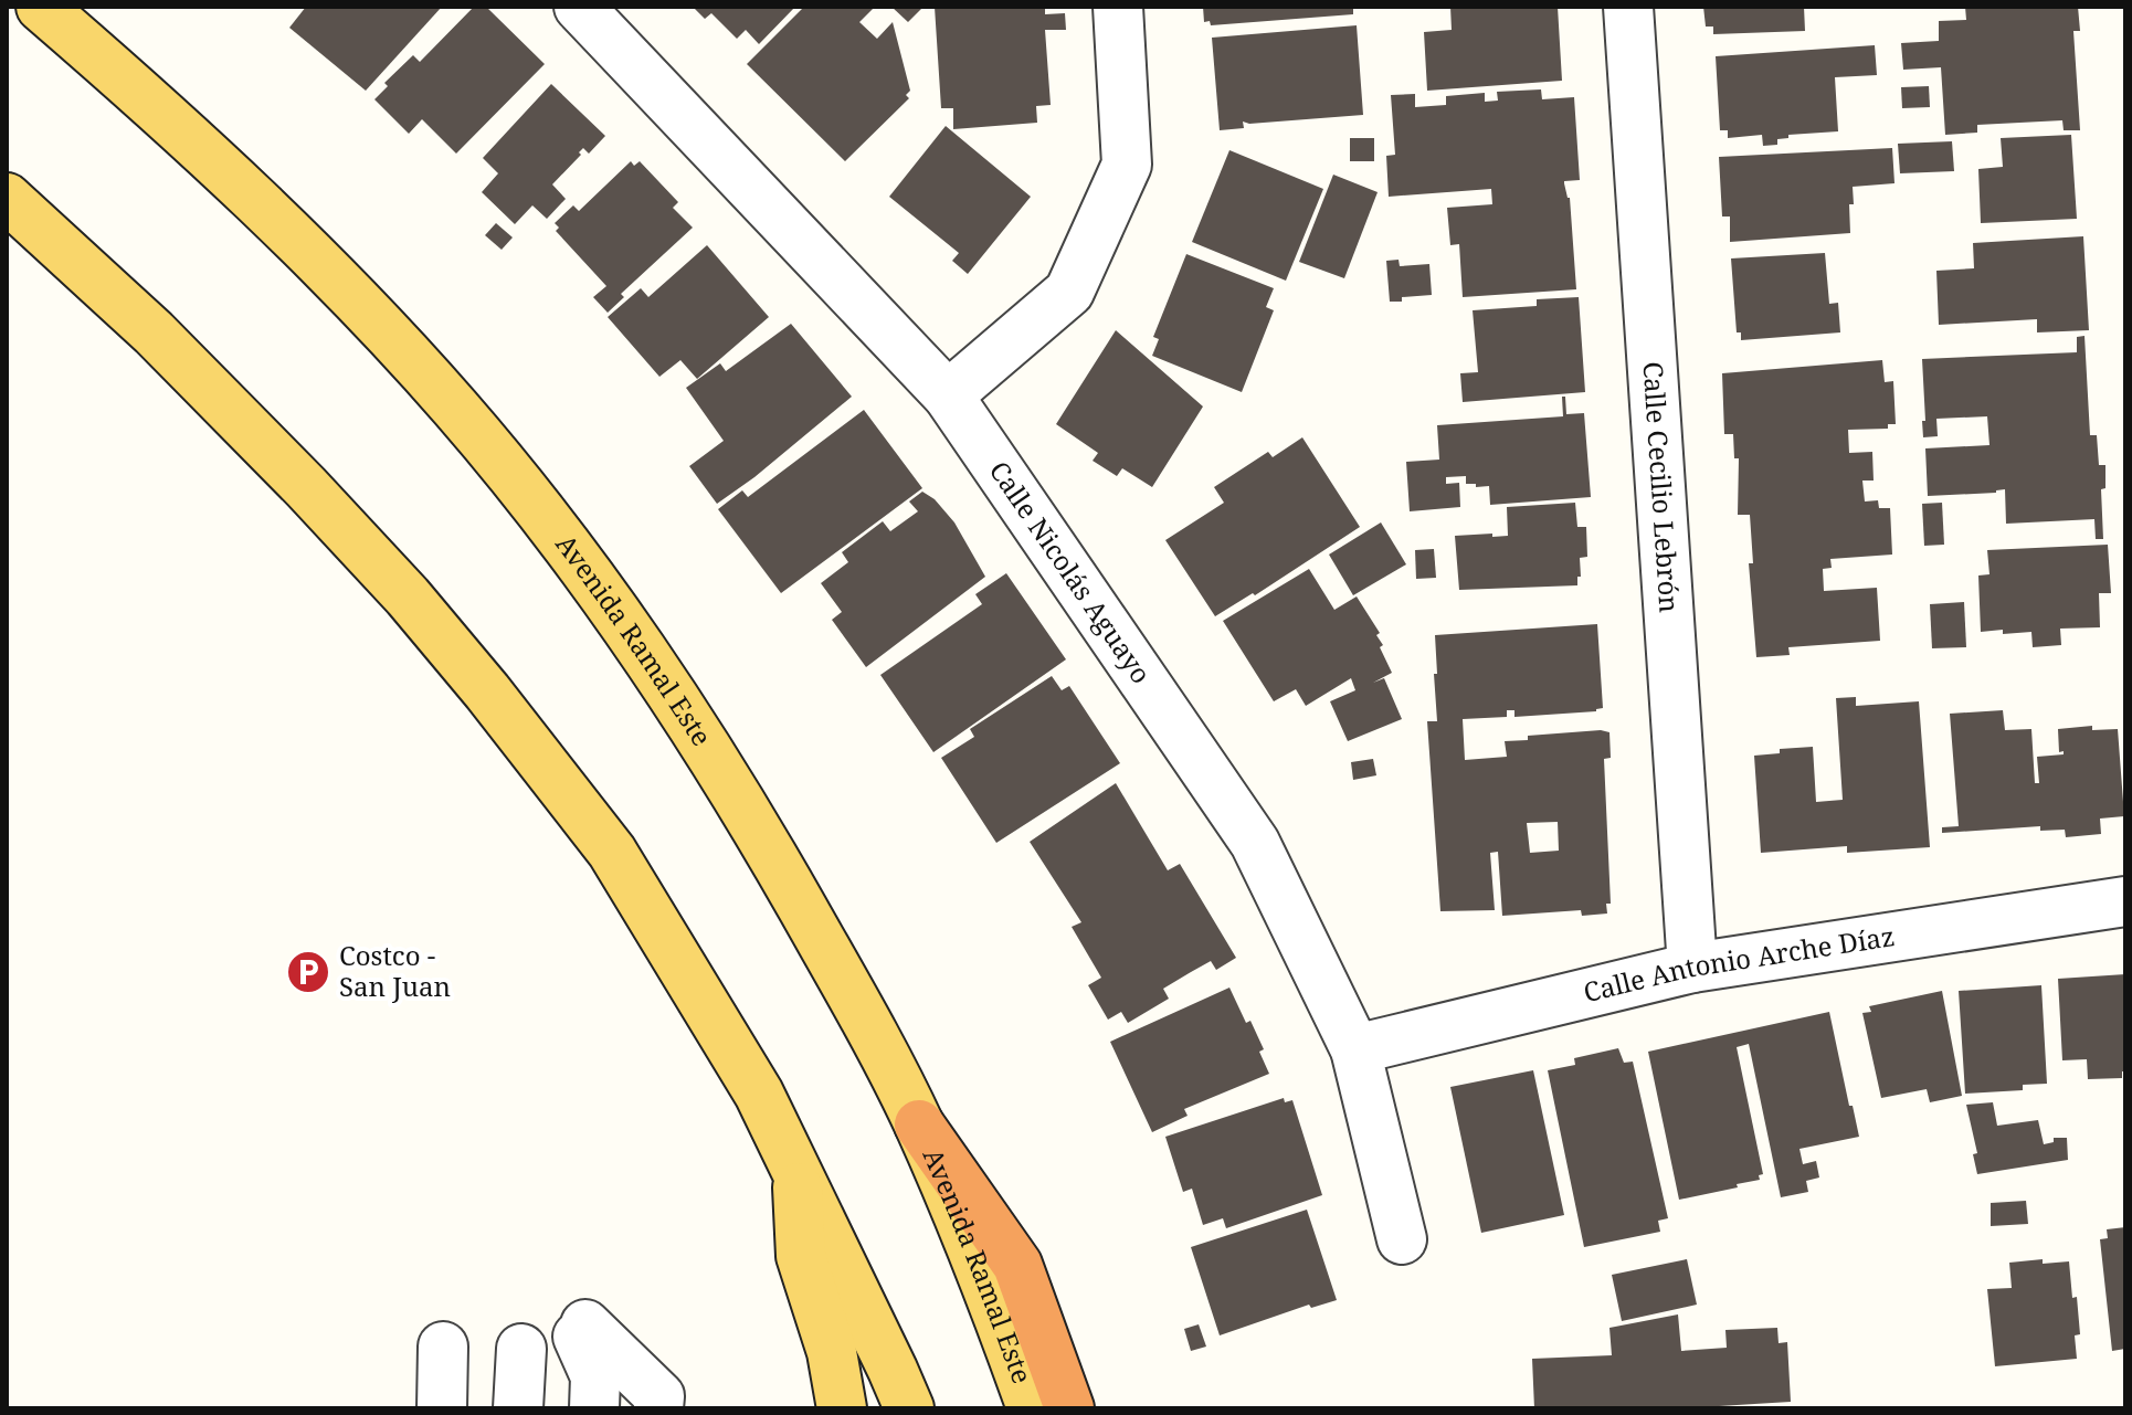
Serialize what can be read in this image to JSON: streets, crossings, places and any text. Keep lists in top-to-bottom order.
{
  "streets": {
    "main road": ["Avenida Ramal Este"],
    "street": ["Calle Cecilio Lebrón", "Calle Nicolás Aguayo", "Calle Antonio Arche Díaz"]
  },
  "crossings": [
    ["Calle Cecilio Lebrón", "Calle Antonio Arche Díaz"],
    ["Calle Nicolás Aguayo", "Calle Antonio Arche Díaz"]
  ],
  "places": {
    "parking": ["Costco - San Juan"]
  }
}
